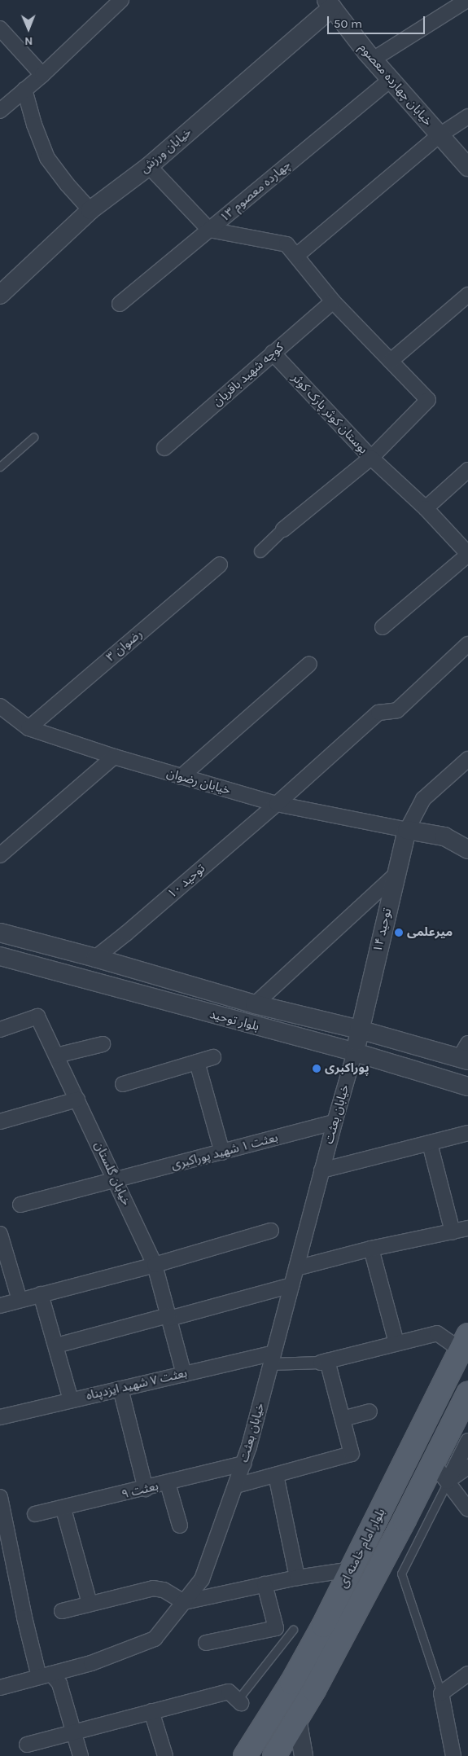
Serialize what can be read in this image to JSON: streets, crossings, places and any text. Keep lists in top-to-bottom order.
{
  "streets": {
    "main road": ["بلوار امام خامنه ای"],
    "street": [
      "خیابان چهارده معصوم",
      "خیابان ورزش",
      "چهارده معصوم ۱۳",
      "کوچه شهید باقریان",
      "بوستان کوثر پارک کوثر",
      "رضوان ۳",
      "خیابان رضوان",
      "توحید ۱۰",
      "توحید ۱۴",
      "بلوار توحید",
      "خیابان بعثت",
      "بعثت ۱ شهید پوراکبری",
      "خیابان گلستان",
      "بعثت ۷ شهید ایزدپناه",
      "بعثت ۹"
    ]
  },
  "crossings": [
    ["خیابان چهارده معصوم", "خیابان ورزش"],
    ["خیابان چهارده معصوم", "چهارده معصوم ۱۳"],
    ["چهارده معصوم ۱۳", "بوستان کوثر پارک کوثر"],
    ["کوچه شهید باقریان", "بوستان کوثر پارک کوثر"],
    ["رضوان ۳", "خیابان رضوان"],
    ["خیابان رضوان", "توحید ۱۰"],
    ["خیابان رضوان", "توحید ۱۴"],
    ["توحید ۱۰", "بلوار توحید"],
    ["توحید ۱۴", "بلوار توحید"],
    ["توحید ۱۴", "خیابان بعثت"],
    ["بلوار توحید", "خیابان بعثت"],
    ["خیابان بعثت", "بعثت ۱ شهید پوراکبری"],
    ["خیابان بعثت", "بعثت ۷ شهید ایزدپناه"],
    ["خیابان بعثت", "بعثت ۹"],
    ["بعثت ۱ شهید پوراکبری", "خیابان گلستان"],
    ["خیابان گلستان", "بعثت ۷ شهید ایزدپناه"]
  ],
  "places": ["میرعلمی", "پوراکبری"],
  "scale_bar": "50 m",
  "north": "bottom"
}
